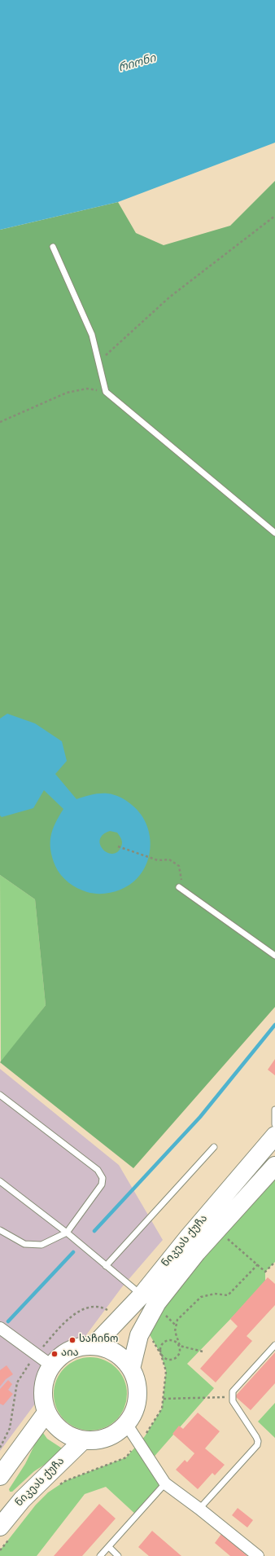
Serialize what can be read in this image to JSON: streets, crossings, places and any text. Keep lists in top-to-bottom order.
{
  "streets": {
    "main road": ["ნიკეას ქუჩა"]
  },
  "water": ["რიონი"],
  "places": ["საჩინო", "აია"]
}
